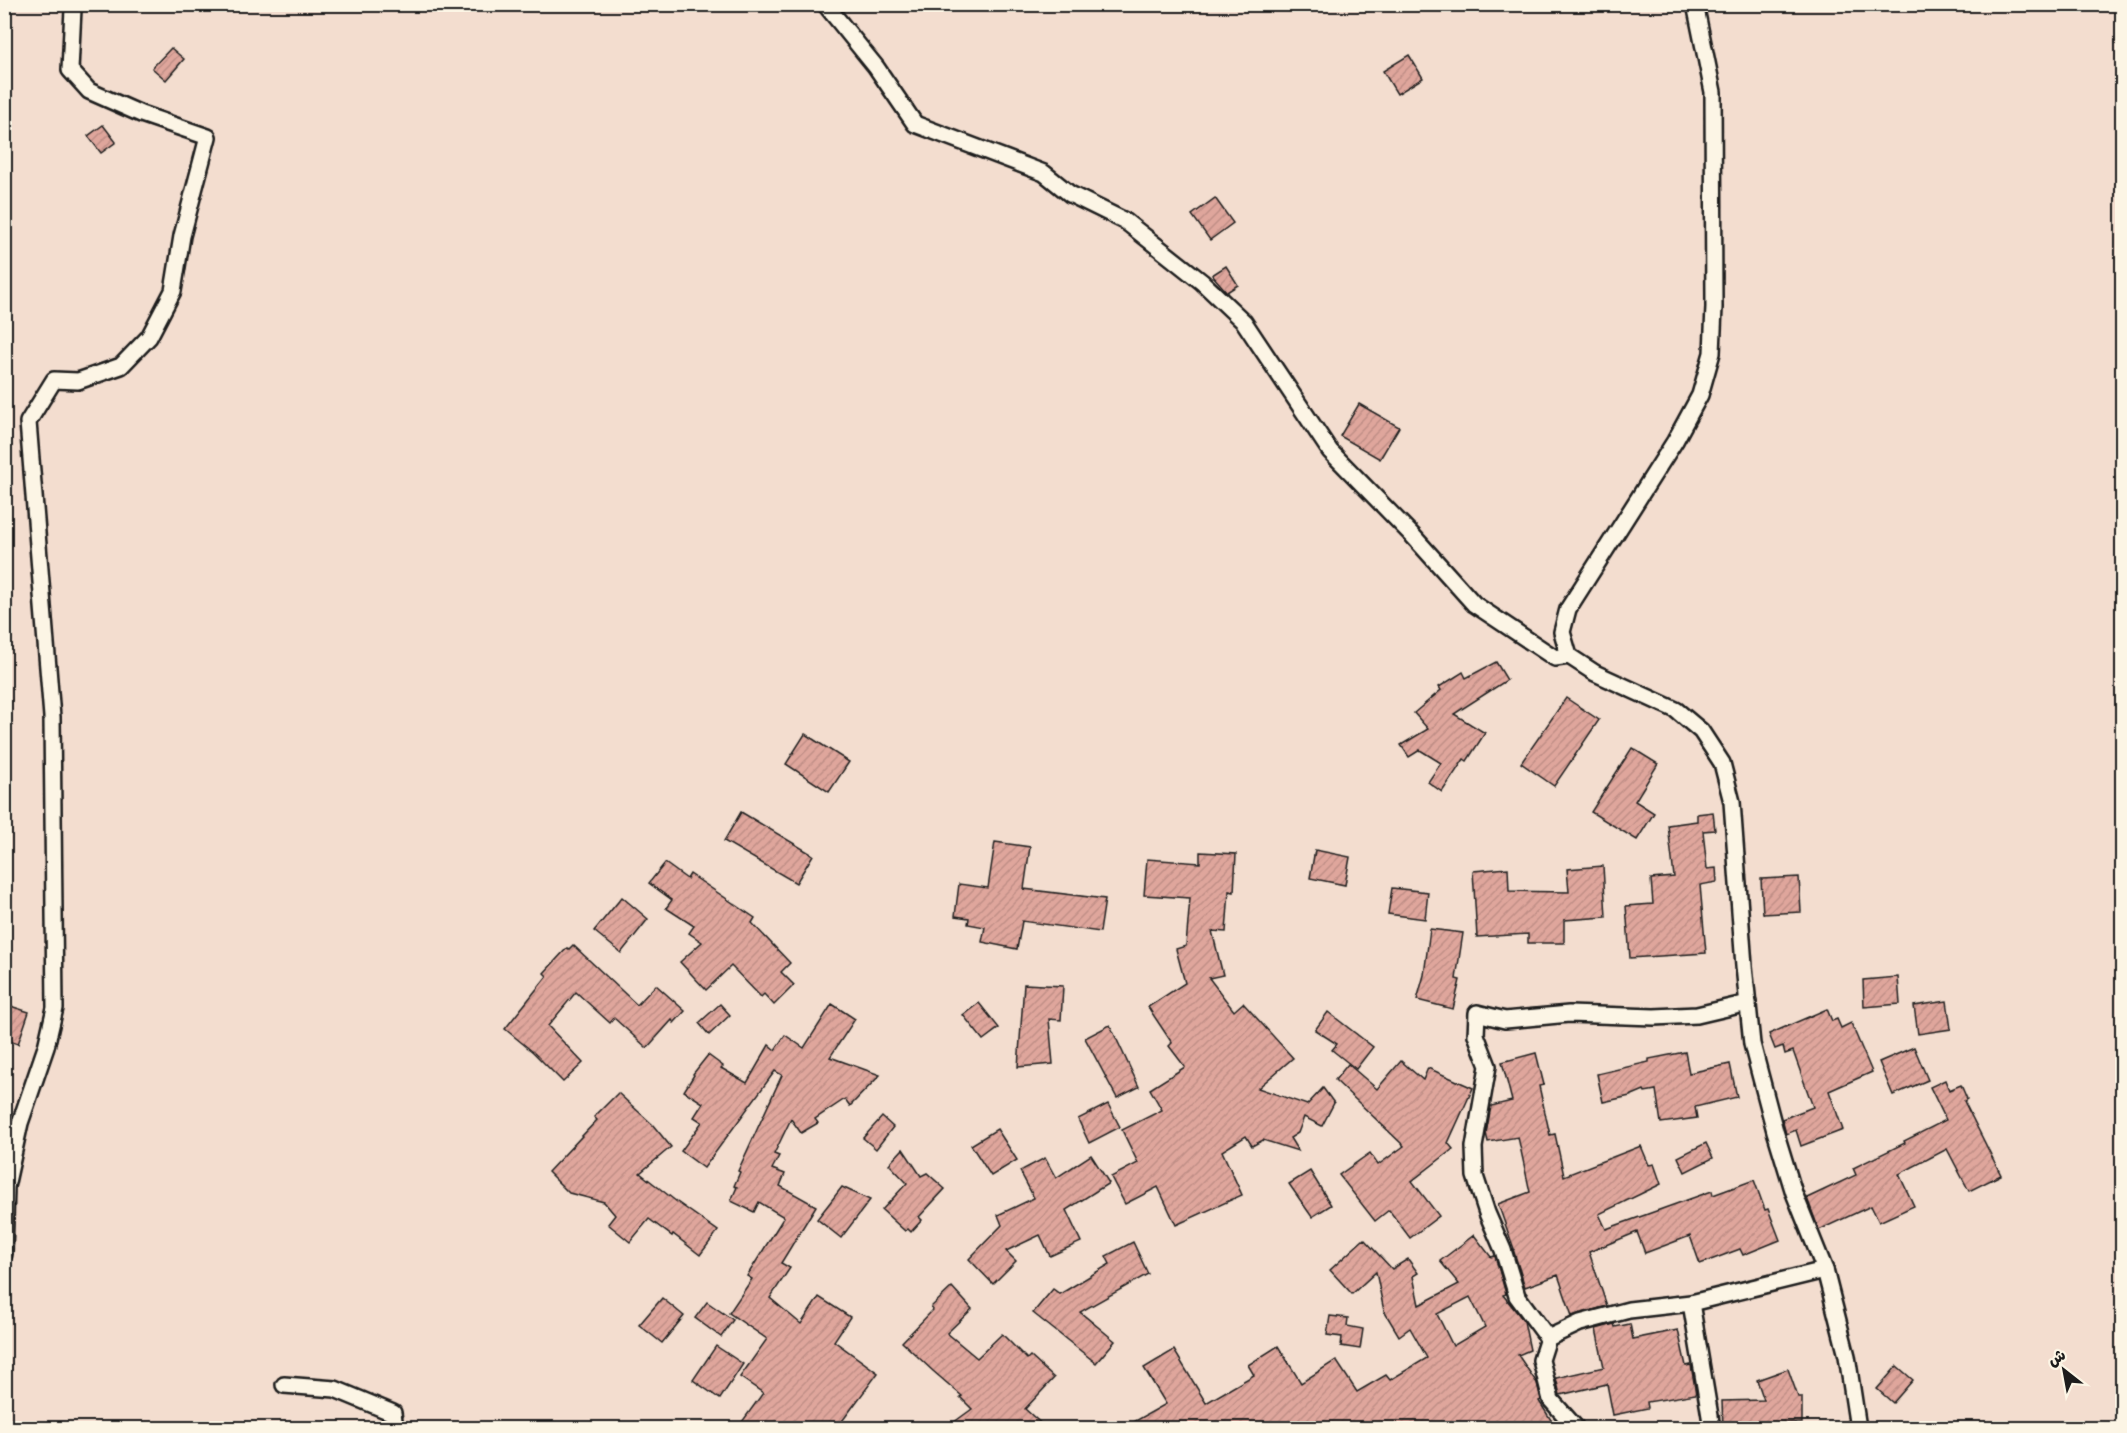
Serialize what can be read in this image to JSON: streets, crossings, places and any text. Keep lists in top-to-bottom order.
{
  "north": "top left"
}
